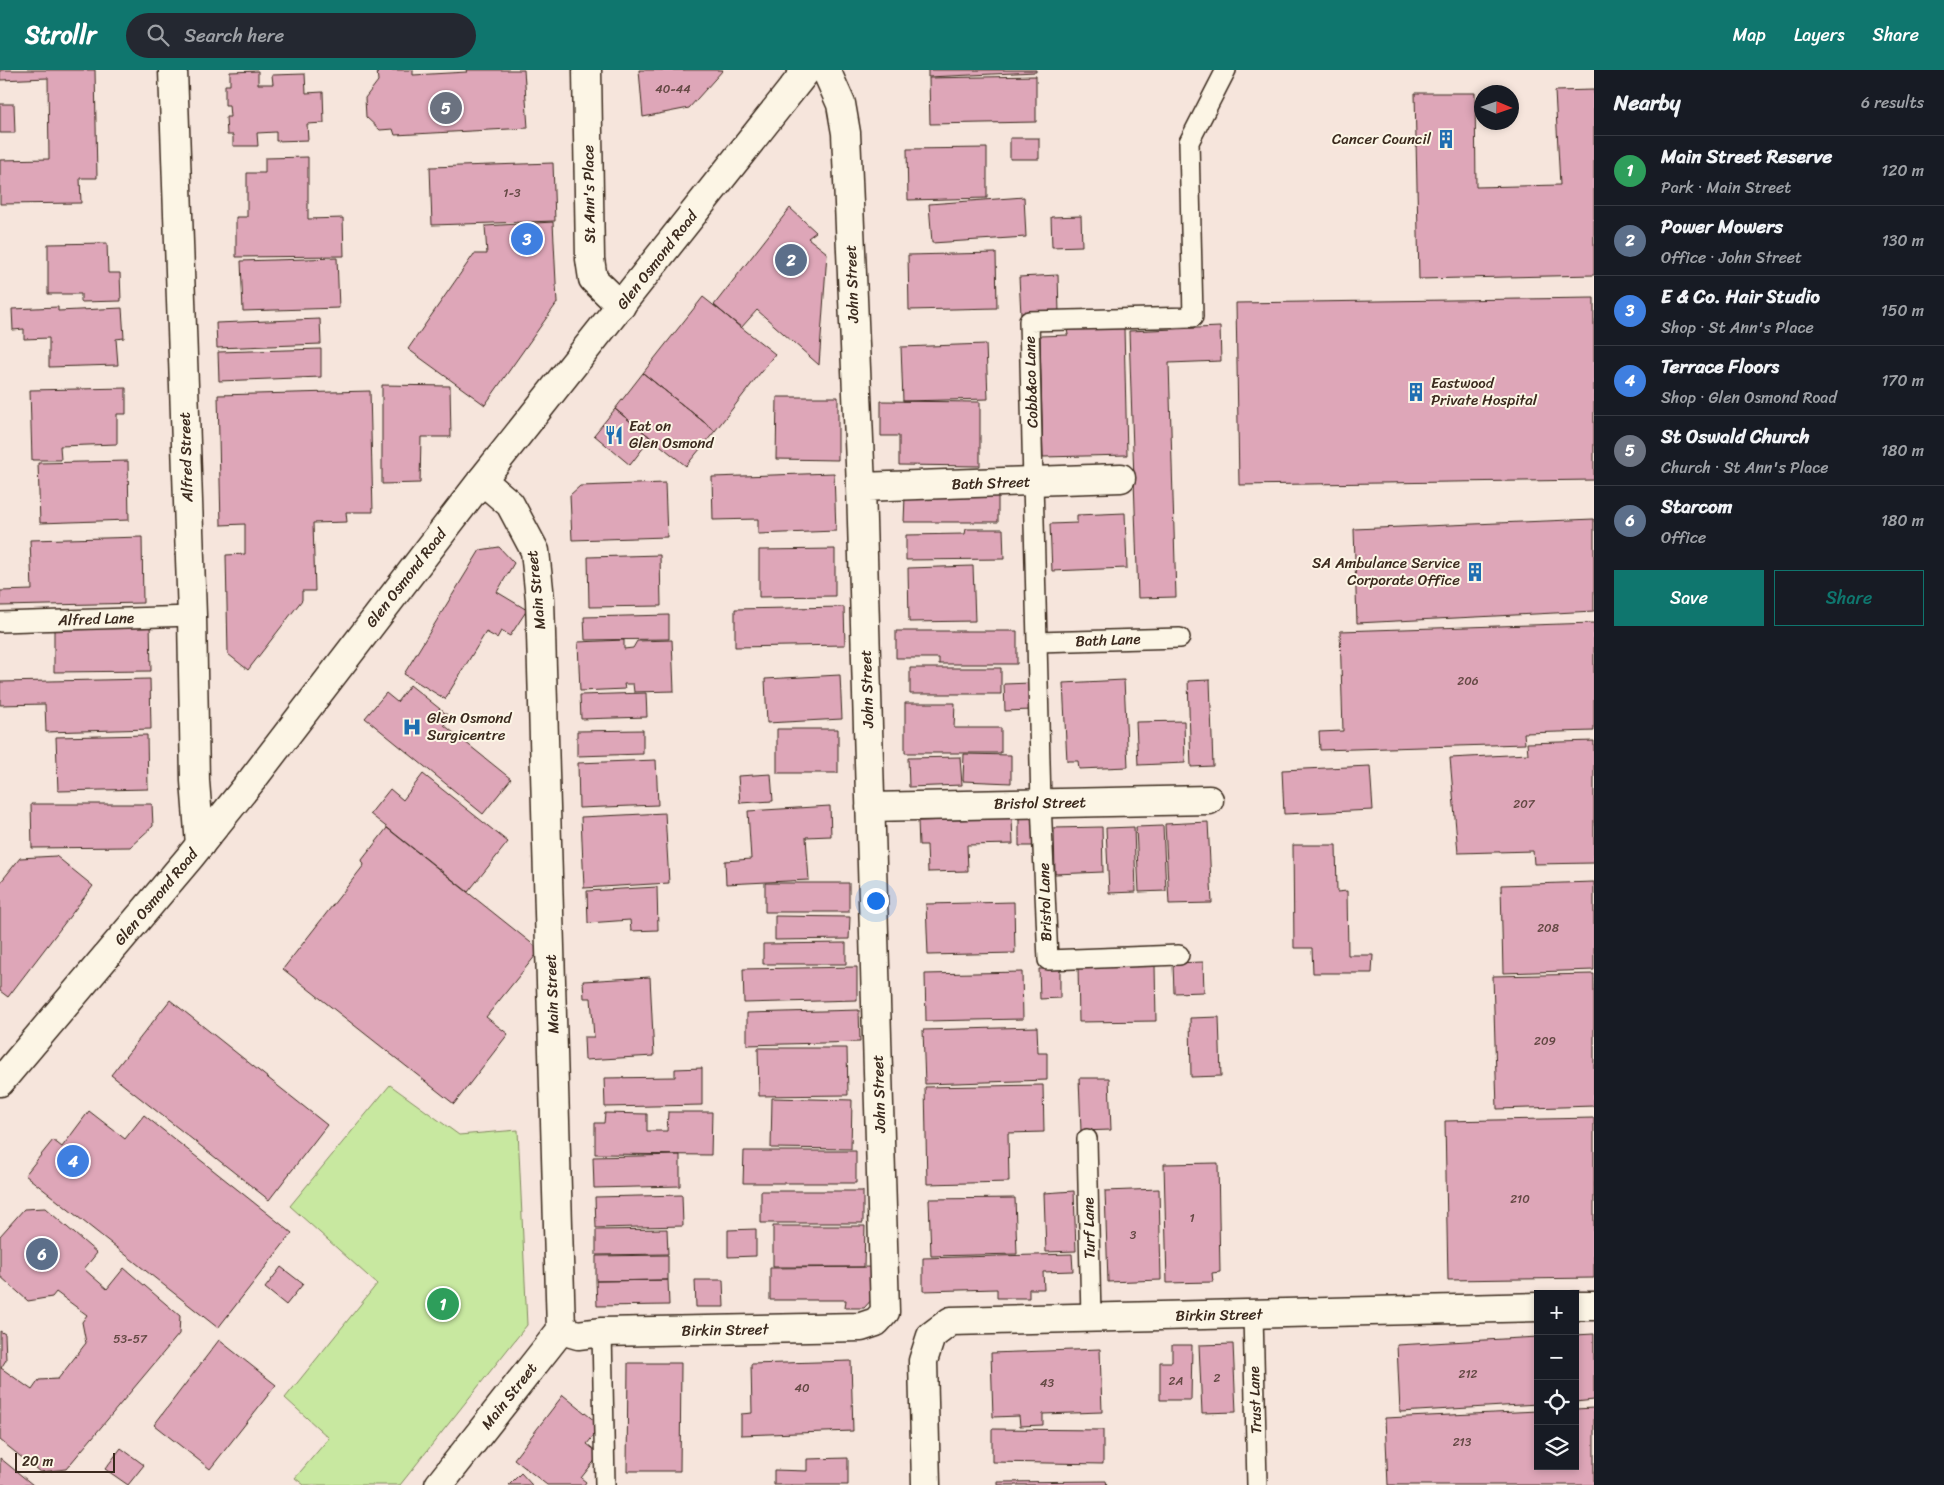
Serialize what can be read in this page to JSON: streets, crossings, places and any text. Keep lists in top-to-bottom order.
{
  "streets": {
    "main road": [
      "St Ann's Place",
      "Glen Osmond Road",
      "John Street",
      "Alfred Street",
      "Bath Street",
      "Main Street",
      "Bristol Street",
      "Birkin Street"
    ],
    "lane": [
      "Cobb&co Lane",
      "Alfred Lane",
      "Bath Lane",
      "Bristol Lane",
      "Turf Lane",
      "Trust Lane"
    ]
  },
  "crossings": [
    ["St Ann's Place", "Glen Osmond Road"],
    ["Glen Osmond Road", "Alfred Street"],
    ["Glen Osmond Road", "Main Street"],
    ["John Street", "Bath Street"],
    ["John Street", "Bristol Street"],
    ["John Street", "Birkin Street"],
    ["Cobb&co Lane", "Bath Street"],
    ["Cobb&co Lane", "Bath Lane"],
    ["Cobb&co Lane", "Bristol Street"],
    ["Cobb&co Lane", "Bristol Lane"],
    ["Alfred Street", "Alfred Lane"],
    ["Main Street", "Birkin Street"],
    ["Bristol Street", "Bristol Lane"],
    ["Turf Lane", "Birkin Street"],
    ["Birkin Street", "Trust Lane"]
  ],
  "places": {
    "building": ["Cancer Council", "Eastwood Private Hospital", "SA Ambulance Service Corporate Office"],
    "restaurant": ["Eat on Glen Osmond"],
    "hospital": ["Glen Osmond Surgicentre"]
  },
  "house_numbers": [
    "40-44",
    "1-3",
    "206",
    "207",
    "208",
    "209",
    "210",
    "1",
    "3",
    "53-57",
    "212",
    "2",
    "2A",
    "43",
    "40",
    "213"
  ],
  "scale_bar": "20 m",
  "north": "right",
  "page": {
    "header": "Strollr",
    "search": "Search here",
    "nav": ["Map", "Layers", "Share"],
    "heading": ["Nearby", "6 results"],
    "pins": [
      "5",
      "3",
      "2",
      "4",
      "6",
      "1"
    ],
    "list": [
      {
        "mark": "1",
        "name": "Main Street Reserve",
        "note": "Park · Main Street",
        "value": "120 m"
      },
      {
        "mark": "2",
        "name": "Power Mowers",
        "note": "Office · John Street",
        "value": "130 m"
      },
      {
        "mark": "3",
        "name": "E & Co. Hair Studio",
        "note": "Shop · St Ann's Place",
        "value": "150 m"
      },
      {
        "mark": "4",
        "name": "Terrace Floors",
        "note": "Shop · Glen Osmond Road",
        "value": "170 m"
      },
      {
        "mark": "5",
        "name": "St Oswald Church",
        "note": "Church · St Ann's Place",
        "value": "180 m"
      },
      {
        "mark": "6",
        "name": "Starcom",
        "note": "Office",
        "value": "180 m"
      }
    ],
    "buttons": ["Save", "Share"],
    "map_buttons": ["+", "−"],
    "scale": "20 m"
  }
}
